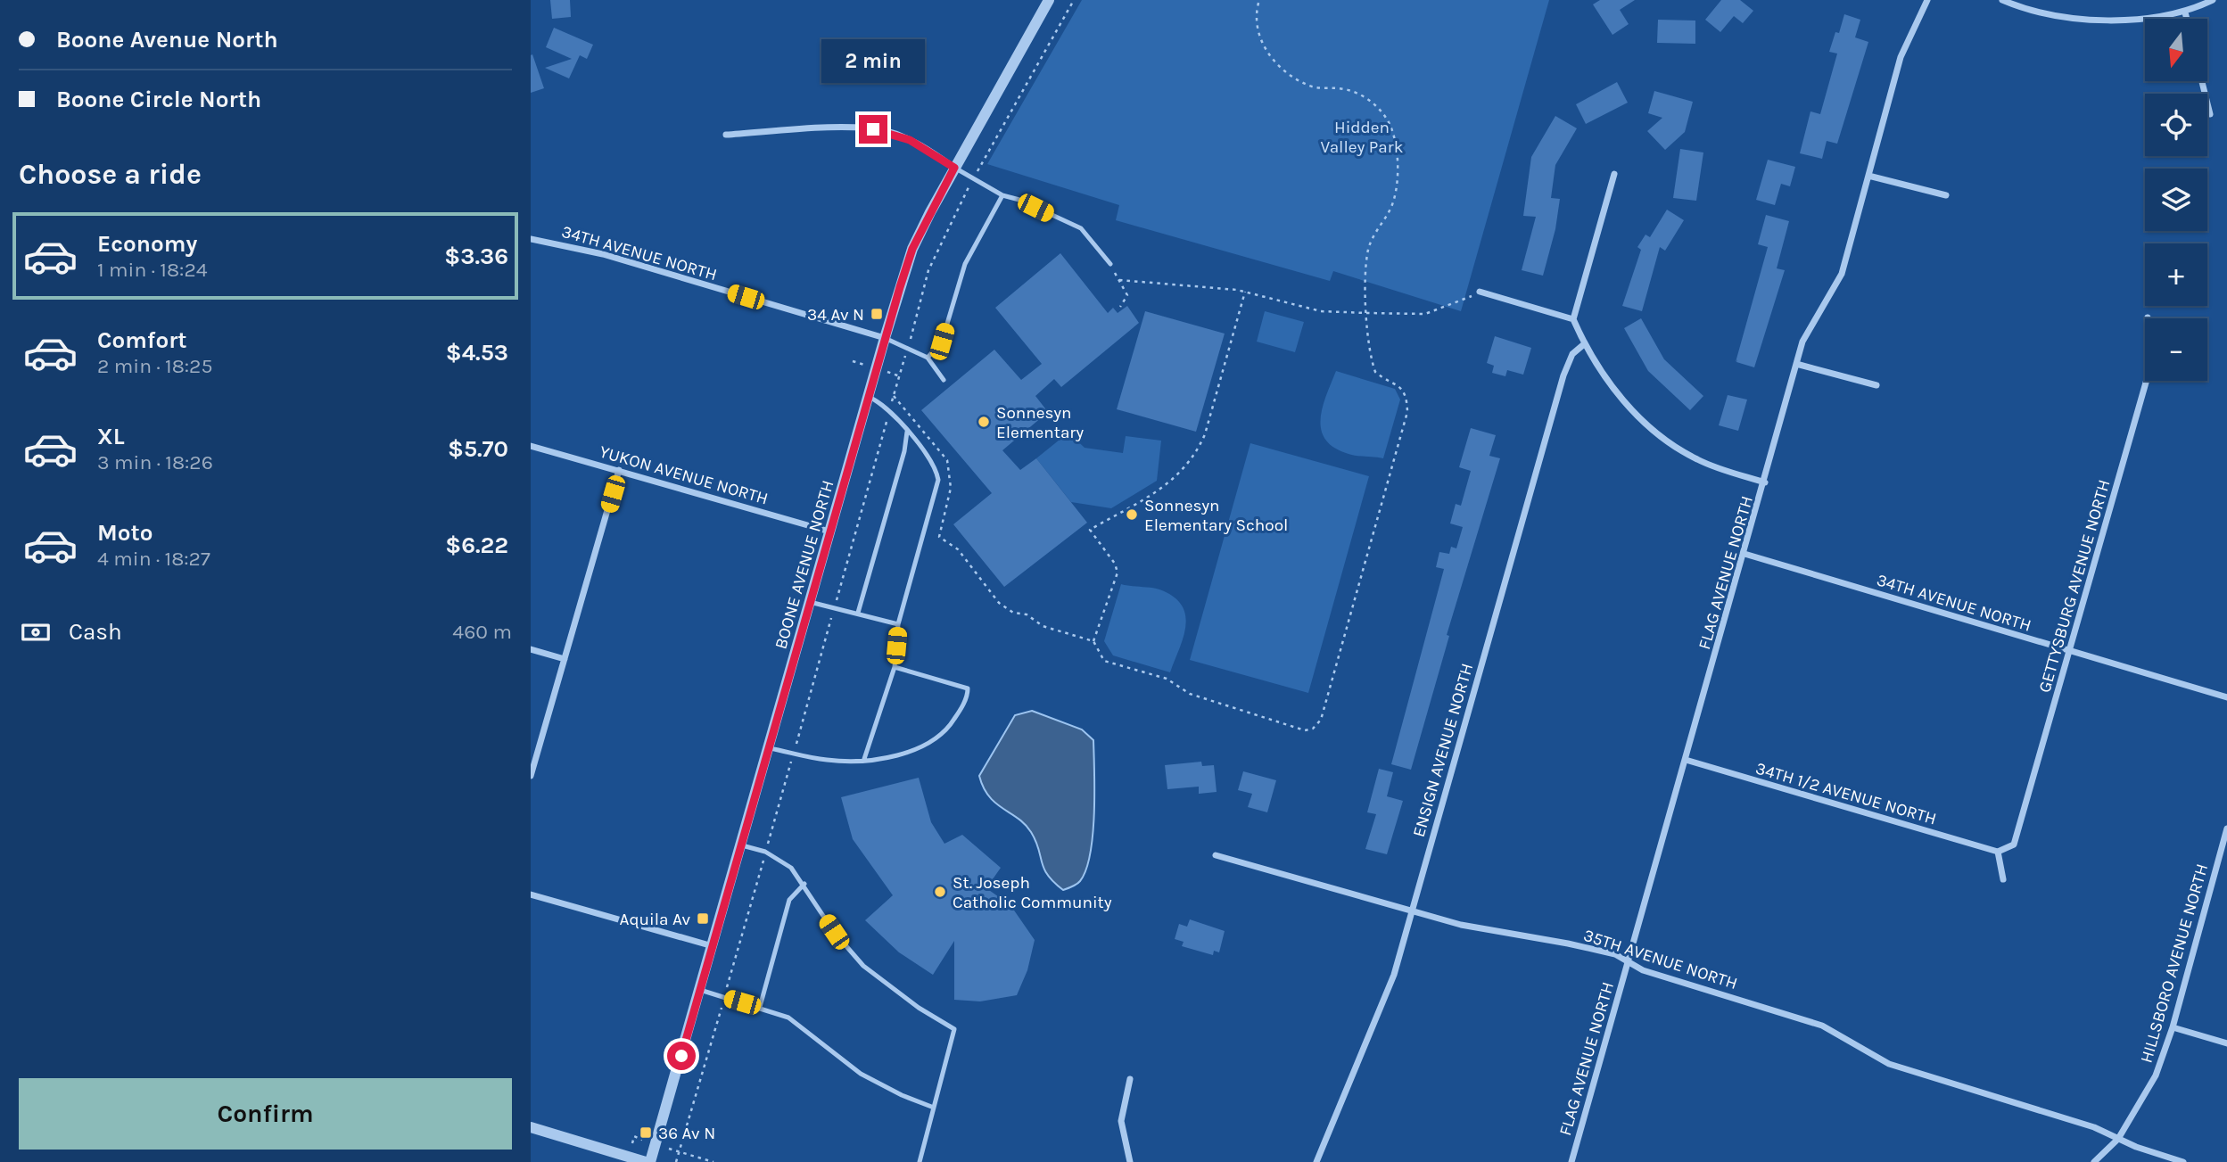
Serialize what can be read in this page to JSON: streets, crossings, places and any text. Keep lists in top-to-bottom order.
{
  "streets": {
    "street": [
      "34TH AVENUE NORTH",
      "YUKON AVENUE NORTH",
      "BOONE AVENUE NORTH",
      "FLAG AVENUE NORTH",
      "GETTYSBURG AVENUE NORTH",
      "ENSIGN AVENUE NORTH",
      "34TH 1/2 AVENUE NORTH",
      "35TH AVENUE NORTH",
      "HILLSBORO AVENUE NORTH"
    ]
  },
  "crossings": [
    ["34TH AVENUE NORTH", "BOONE AVENUE NORTH"],
    ["34TH AVENUE NORTH", "FLAG AVENUE NORTH"],
    ["34TH AVENUE NORTH", "GETTYSBURG AVENUE NORTH"],
    ["YUKON AVENUE NORTH", "BOONE AVENUE NORTH"],
    ["FLAG AVENUE NORTH", "34TH 1/2 AVENUE NORTH"],
    ["FLAG AVENUE NORTH", "35TH AVENUE NORTH"],
    ["GETTYSBURG AVENUE NORTH", "34TH 1/2 AVENUE NORTH"],
    ["ENSIGN AVENUE NORTH", "35TH AVENUE NORTH"],
    ["35TH AVENUE NORTH", "HILLSBORO AVENUE NORTH"]
  ],
  "parks": ["Hidden Valley Park"],
  "places": {
    "transit": ["34 Av N", "Aquila Av", "36 Av N"],
    "other": ["Sonnesyn Elementary", "Sonnesyn Elementary School", "St. Joseph Catholic Community"]
  },
  "north": "bottom",
  "page": {
    "banner": ["Boone Avenue North", "Boone Circle North"],
    "map_buttons": ["+", "−"],
    "bubble": "2 min",
    "heading": "Choose a ride",
    "list": [
      {
        "name": "Economy",
        "note": "1 min · 18:24",
        "value": "$3.36"
      },
      {
        "name": "Comfort",
        "note": "2 min · 18:25",
        "value": "$4.53"
      },
      {
        "name": "XL",
        "note": "3 min · 18:26",
        "value": "$5.70"
      },
      {
        "name": "Moto",
        "note": "4 min · 18:27",
        "value": "$6.22"
      }
    ],
    "pay": ["Cash", "460 m"],
    "buttons": "Confirm"
  }
}
